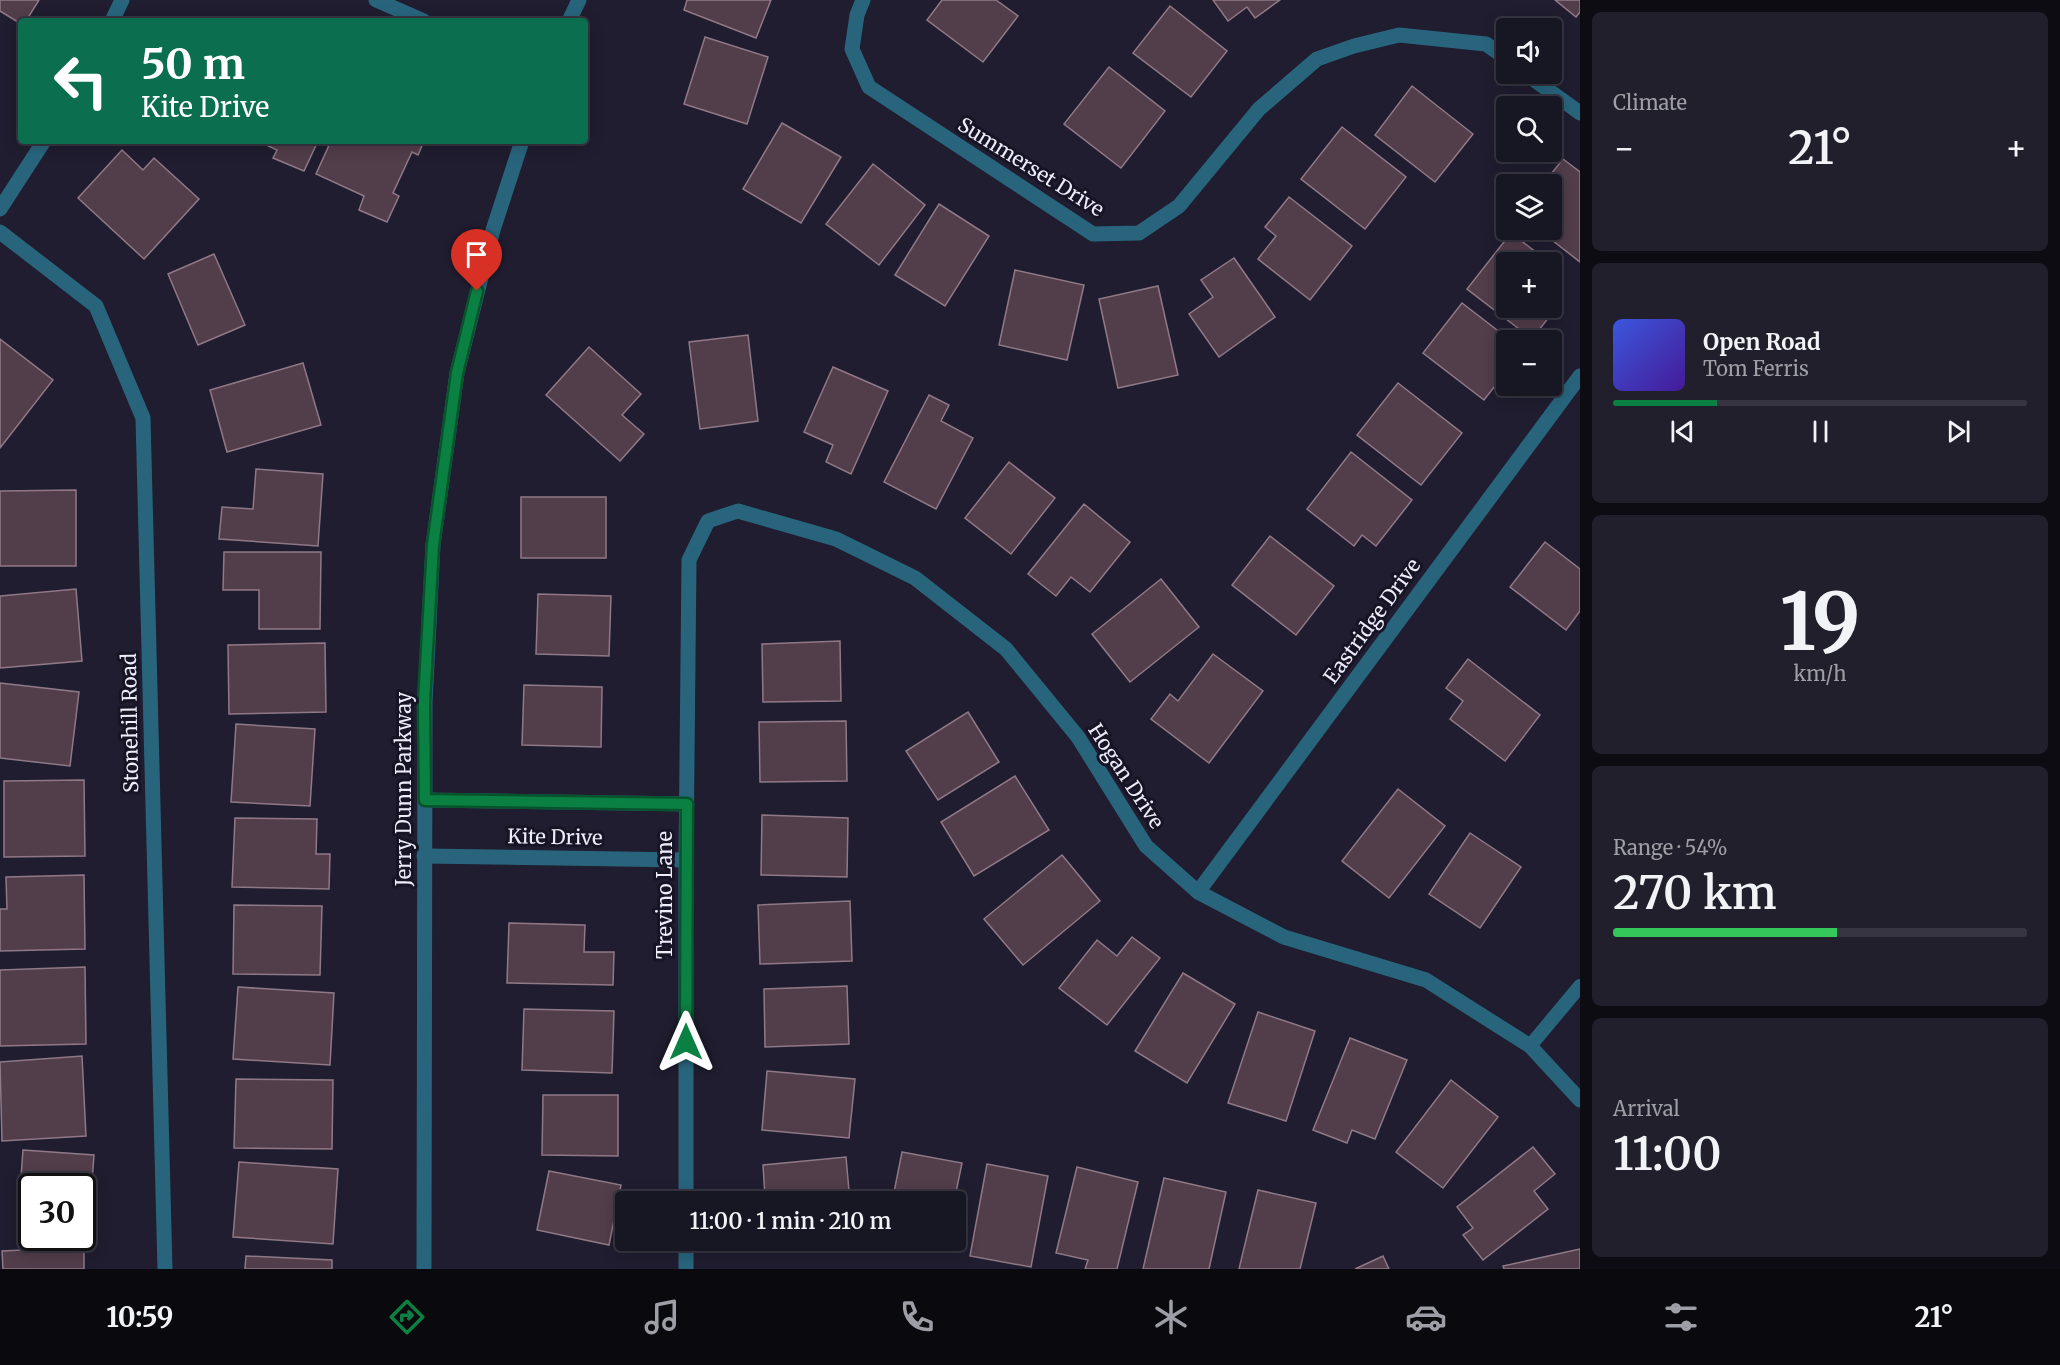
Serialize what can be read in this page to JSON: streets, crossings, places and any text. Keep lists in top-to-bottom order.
{
  "streets": {
    "street": [
      "Summerset Drive",
      "Eastridge Drive",
      "Stonehill Road",
      "Hogan Drive",
      "Jerry Dunn Parkway",
      "Kite Drive",
      "Trevino Lane"
    ]
  },
  "crossings": [
    ["Eastridge Drive", "Hogan Drive"],
    ["Hogan Drive", "Trevino Lane"],
    ["Jerry Dunn Parkway", "Kite Drive"],
    ["Kite Drive", "Trevino Lane"]
  ],
  "page": {
    "tile": [
      "Climate",
      ["19", "km/h"],
      ["Range · 54%", "270 km"],
      ["Arrival", "11:00"]
    ],
    "map_buttons": ["+", "−"],
    "turn": ["50 m", "Kite Drive"],
    "heat": ["−", "21°", "+"],
    "song": ["Open Road", "Tom Ferris"],
    "limit": "30",
    "trip": "11:00 · 1 min · 210 m",
    "tabs": ["10:59", "21°"]
  }
}
